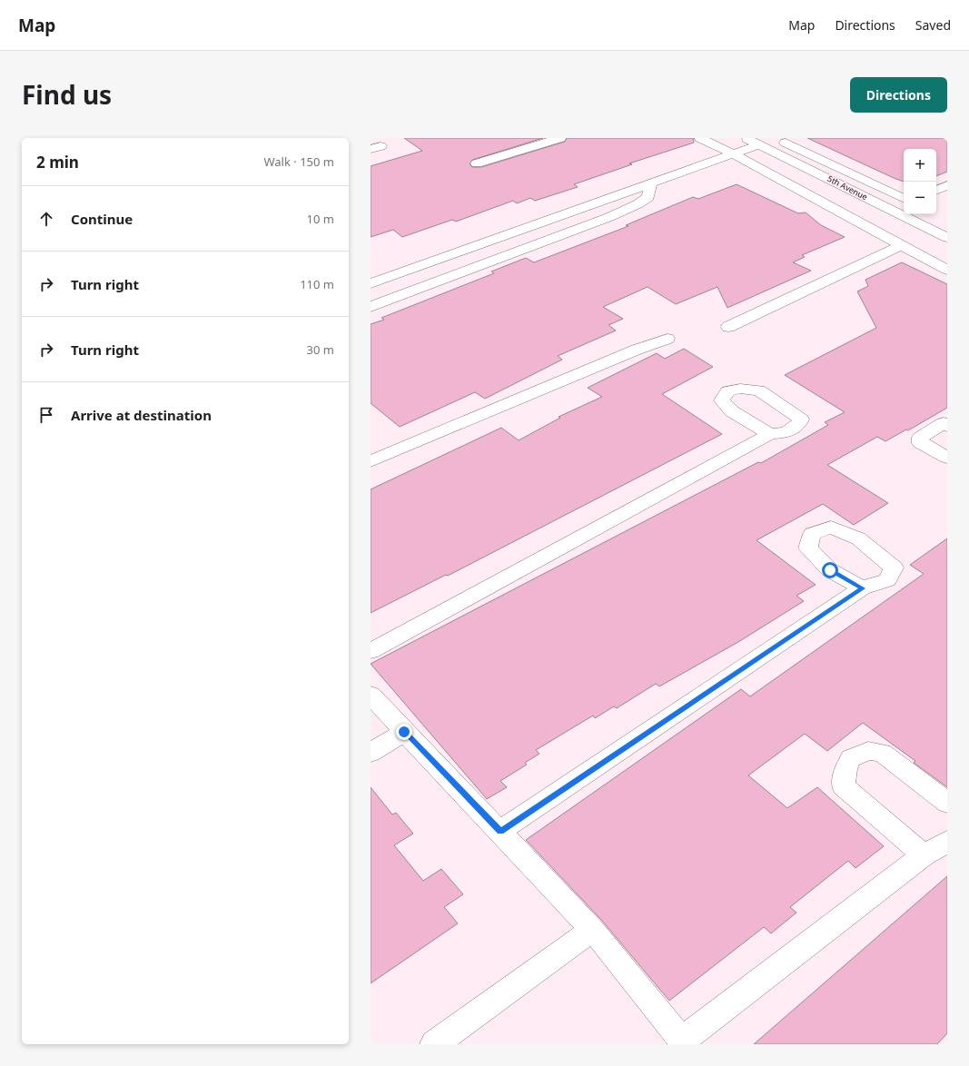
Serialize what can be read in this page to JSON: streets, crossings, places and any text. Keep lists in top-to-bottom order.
{
  "streets": {
    "street": ["5th Avenue"]
  },
  "page": {
    "header": "Map",
    "nav": ["Map", "Directions", "Saved"],
    "title": "Find us",
    "buttons": "Directions",
    "heading": ["2 min", "Walk · 150 m"],
    "map_buttons": ["+", "−"],
    "list": [
      ["Continue", "10 m"],
      ["Turn right", "110 m"],
      ["Turn right", "30 m"],
      "Arrive at destination"
    ]
  }
}
